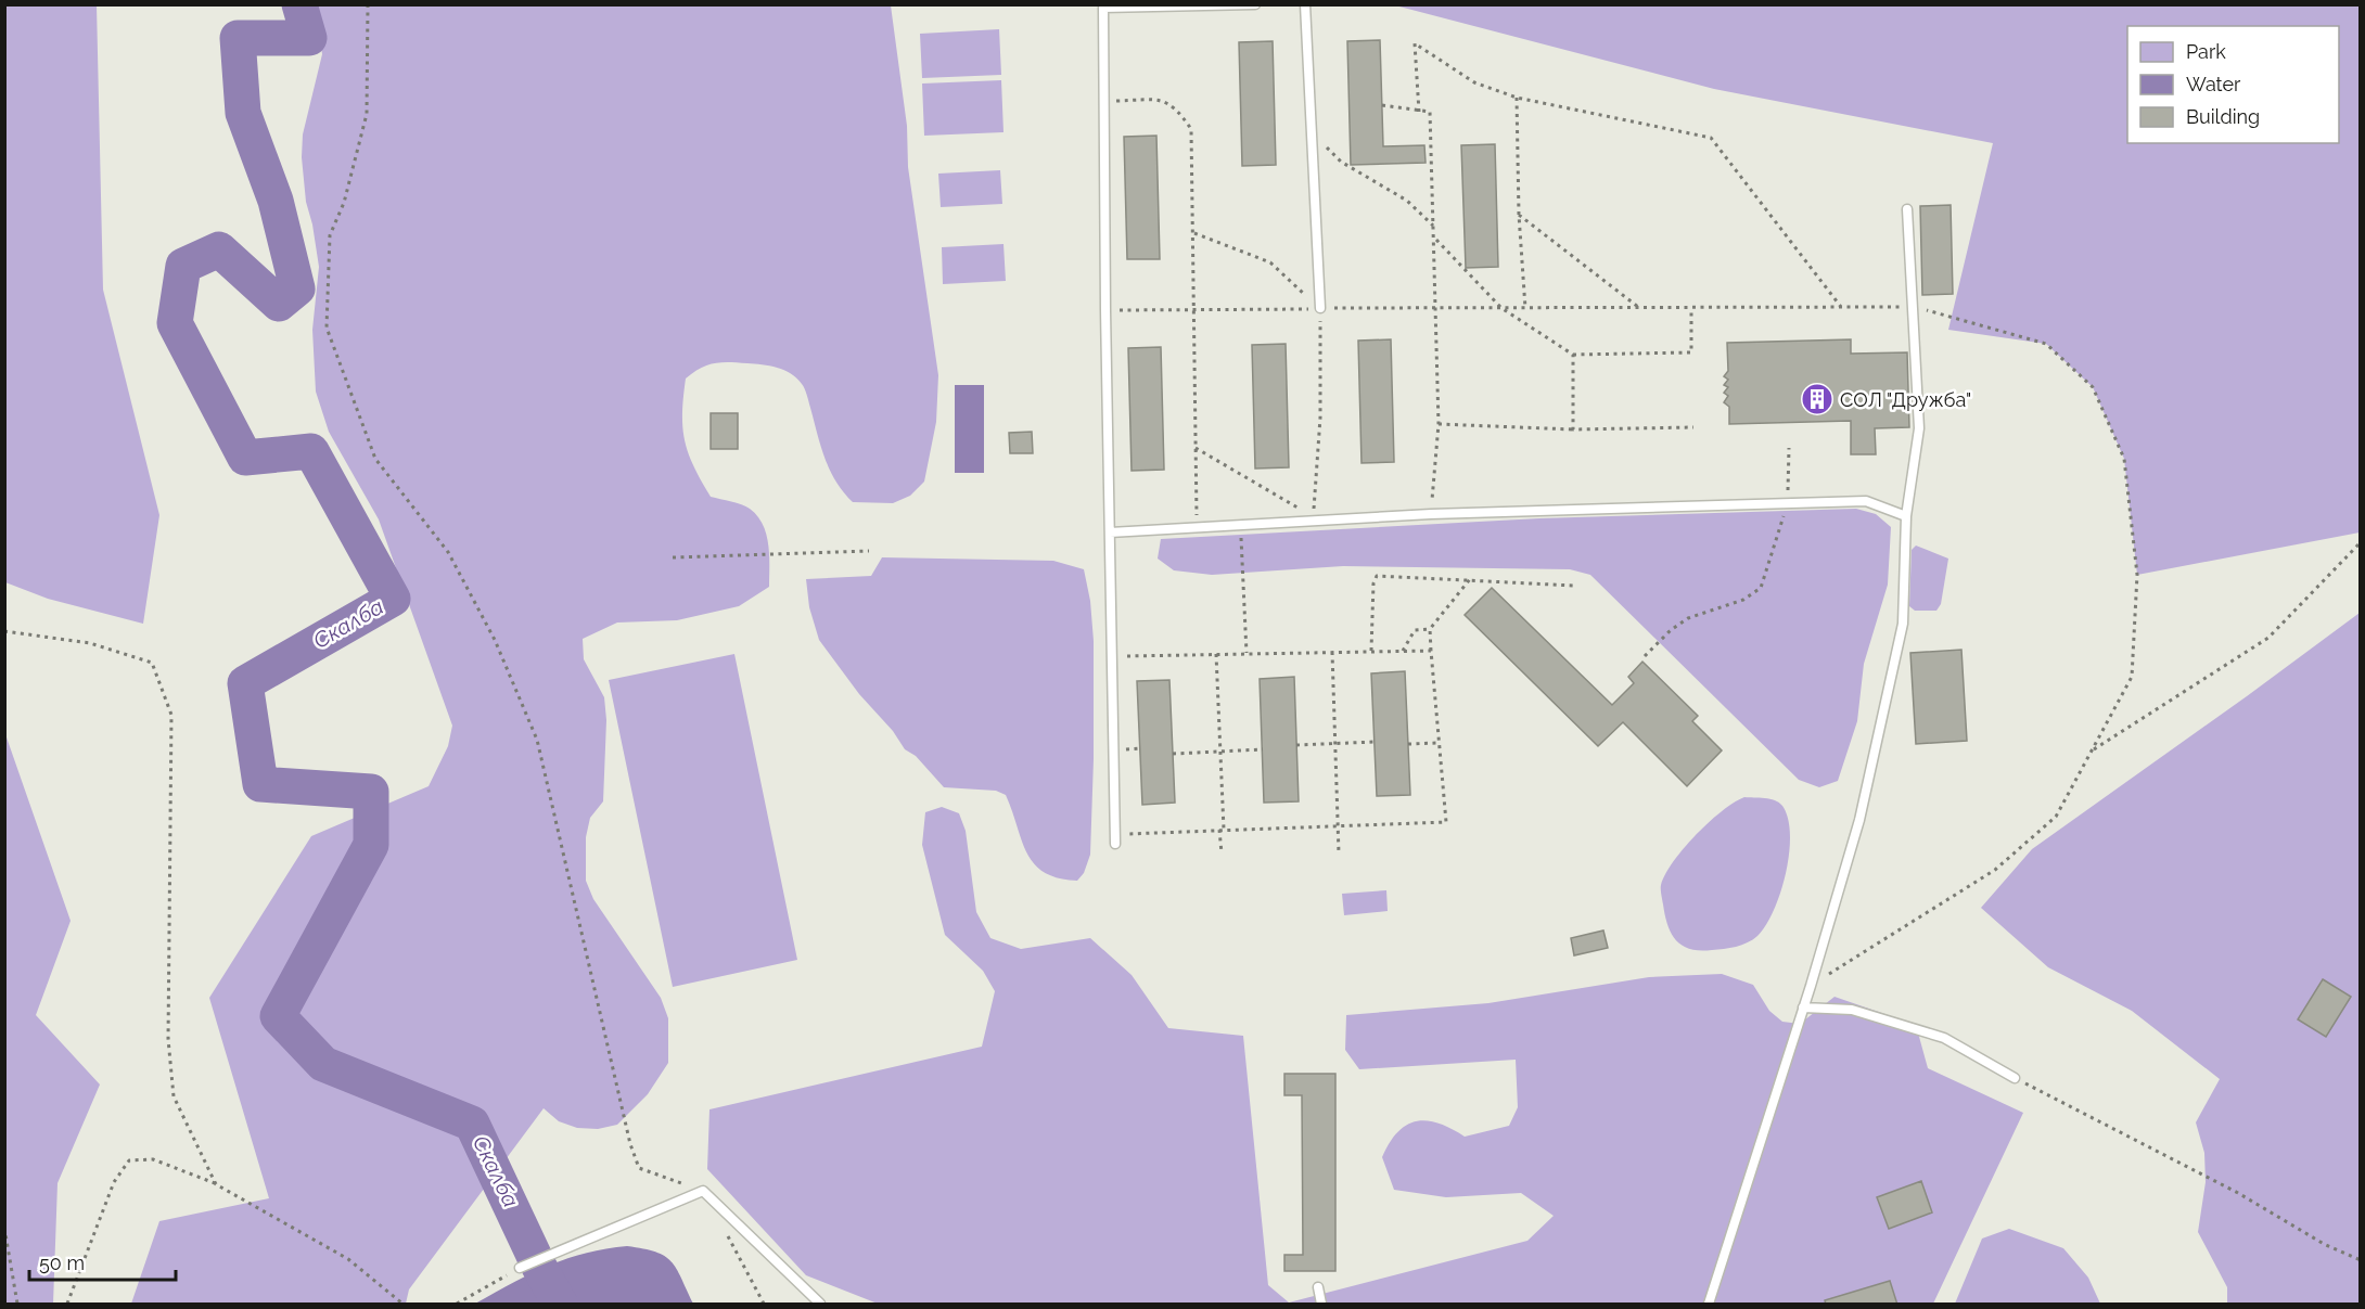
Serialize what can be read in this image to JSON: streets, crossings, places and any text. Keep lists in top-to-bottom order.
{
  "water": ["Скалба"],
  "places": {
    "building": ["СОЛ \"Дружба\""]
  },
  "legend": ["Park", "Water", "Building"],
  "scale_bar": "50 m"
}
